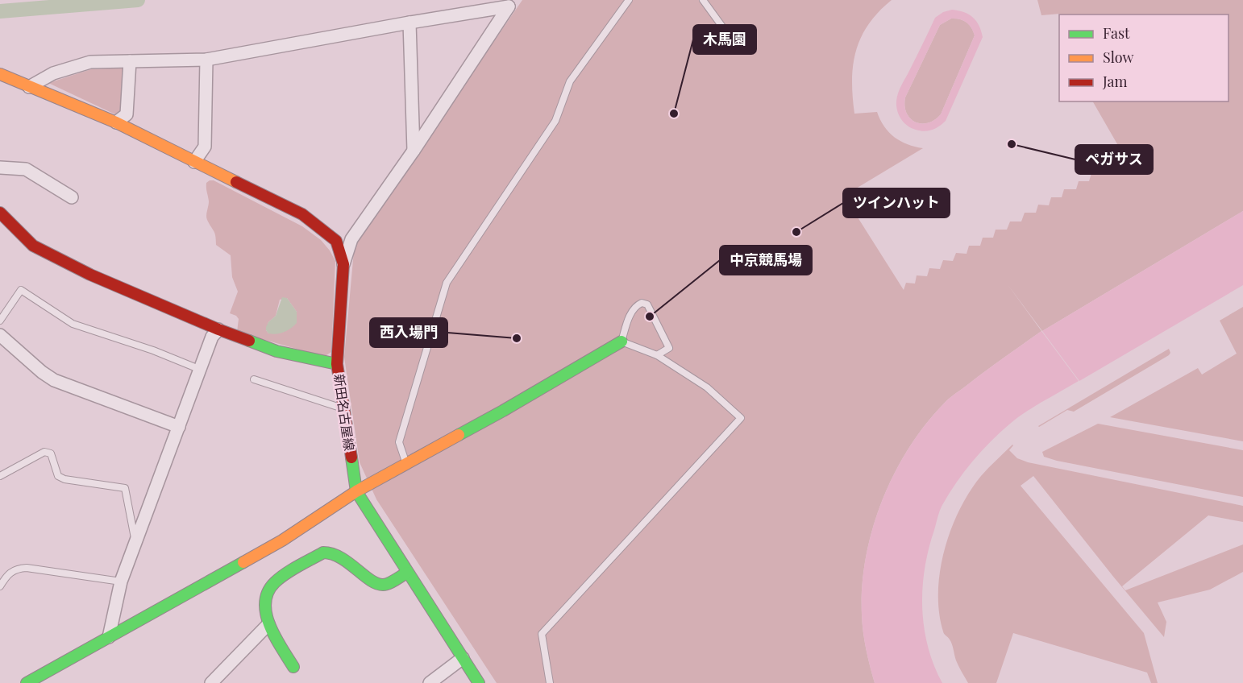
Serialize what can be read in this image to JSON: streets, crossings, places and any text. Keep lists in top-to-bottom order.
{
  "streets": {
    "street": ["新田名古屋線"]
  },
  "places": [
    "木馬園",
    "ペガサス",
    "ツインハット",
    "中京競馬場",
    "西入場門"
  ],
  "legend": ["Fast", "Slow", "Jam"]
}
